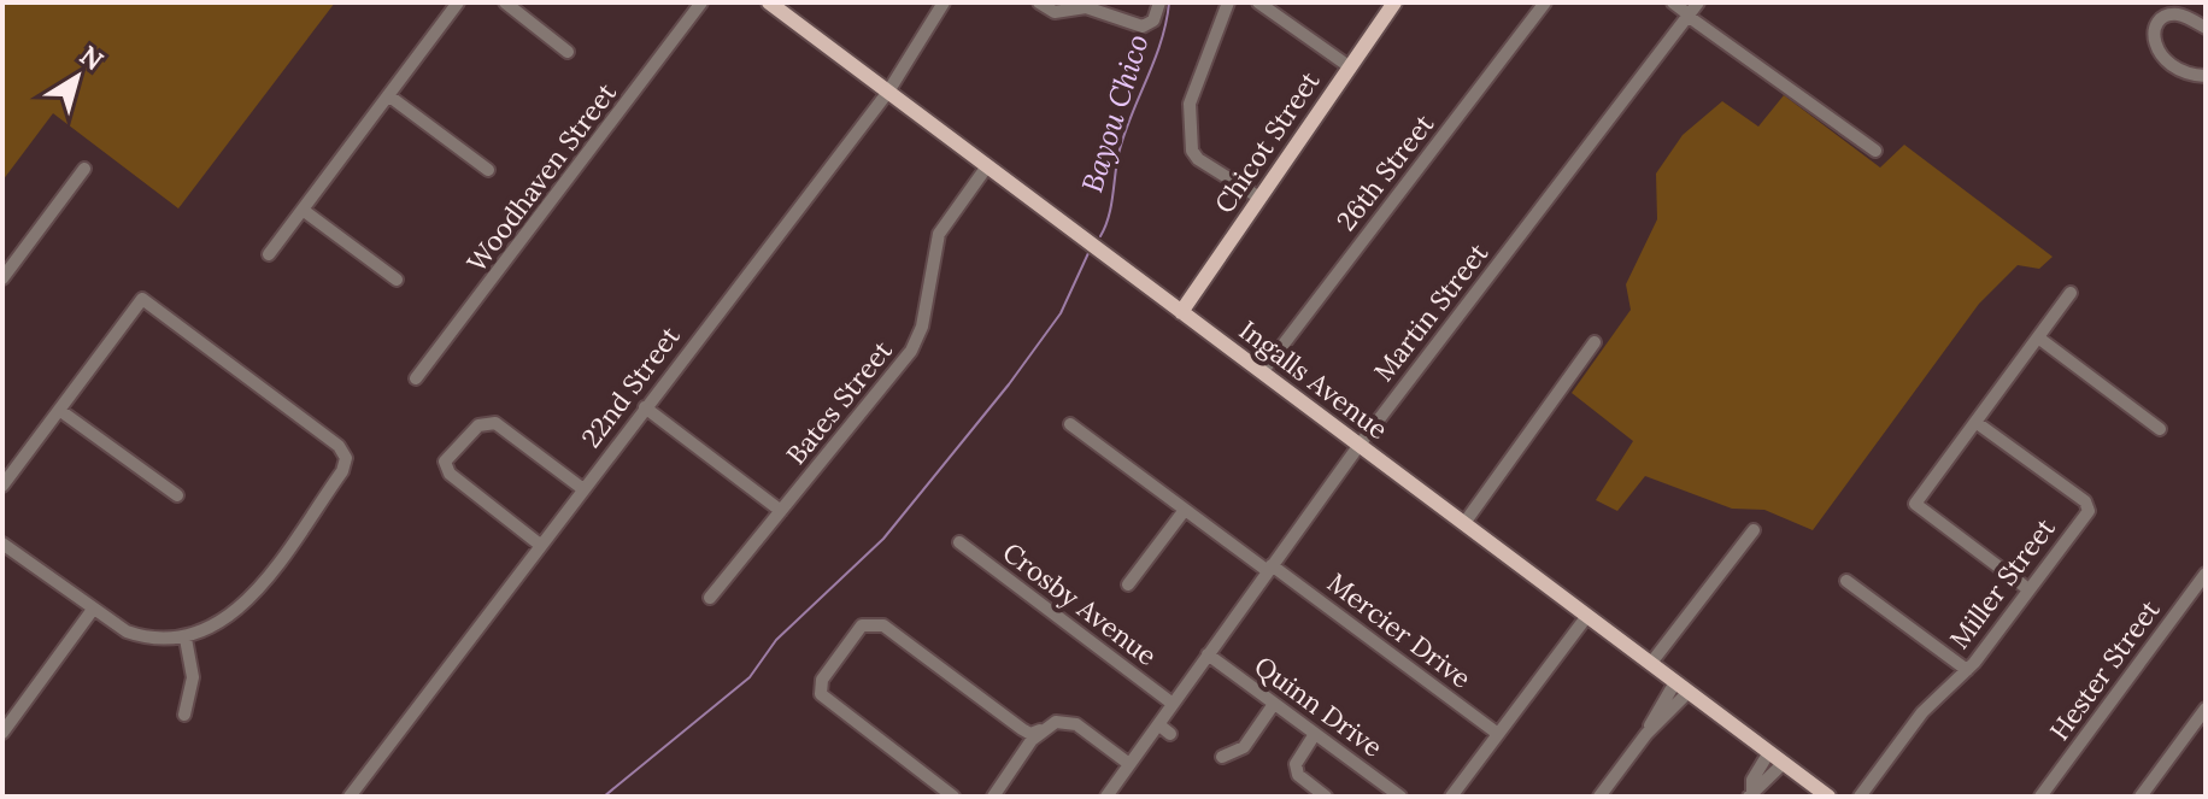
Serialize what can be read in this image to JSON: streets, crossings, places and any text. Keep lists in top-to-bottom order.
{
  "streets": {
    "main road": ["Chicot Street", "Ingalls Avenue"],
    "street": [
      "26th Street",
      "Woodhaven Street",
      "Martin Street",
      "22nd Street",
      "Bates Street",
      "Miller Street",
      "Crosby Avenue",
      "Mercier Drive",
      "Hester Street",
      "Quinn Drive"
    ]
  },
  "crossings": [
    ["Chicot Street", "Ingalls Avenue"],
    ["26th Street", "Ingalls Avenue"],
    ["Martin Street", "Ingalls Avenue"],
    ["Martin Street", "Crosby Avenue"],
    ["Martin Street", "Mercier Drive"],
    ["Martin Street", "Quinn Drive"],
    ["Ingalls Avenue", "22nd Street"],
    ["Ingalls Avenue", "Bates Street"]
  ],
  "water": ["Bayou Chico"],
  "north": "top right"
}
